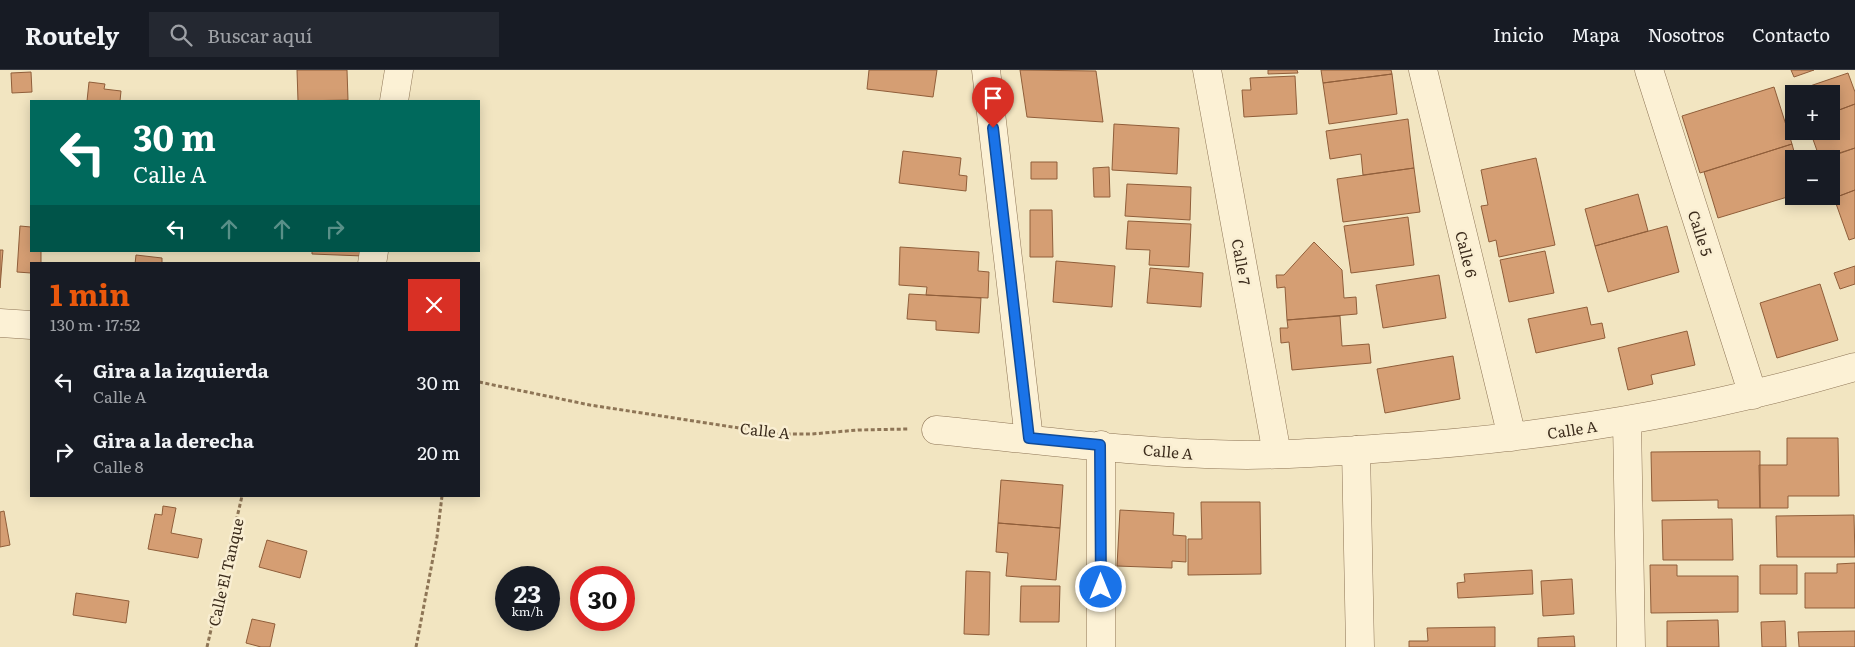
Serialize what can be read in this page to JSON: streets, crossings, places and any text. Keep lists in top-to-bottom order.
{
  "streets": {
    "street": [
      "Calle 5",
      "Calle 6",
      "Calle 7",
      "Calle A"
    ],
    "path": ["Calle El Tanque"]
  },
  "crossings": [
    ["Calle 5", "Calle A"],
    ["Calle 6", "Calle A"],
    ["Calle 7", "Calle A"]
  ],
  "page": {
    "header": "Routely",
    "search": "Buscar aquí",
    "nav": [
      "Inicio",
      "Mapa",
      "Nosotros",
      "Contacto"
    ],
    "map_buttons": ["+", "−"],
    "turn": ["30 m", "Calle A"],
    "heading": ["1 min", "130 m · 17:52"],
    "list": [
      {
        "name": "Gira a la izquierda",
        "note": "Calle A",
        "value": "30 m"
      },
      {
        "name": "Gira a la derecha",
        "note": "Calle 8",
        "value": "20 m"
      }
    ],
    "speed": "23 km/h",
    "limit": "30"
  }
}
